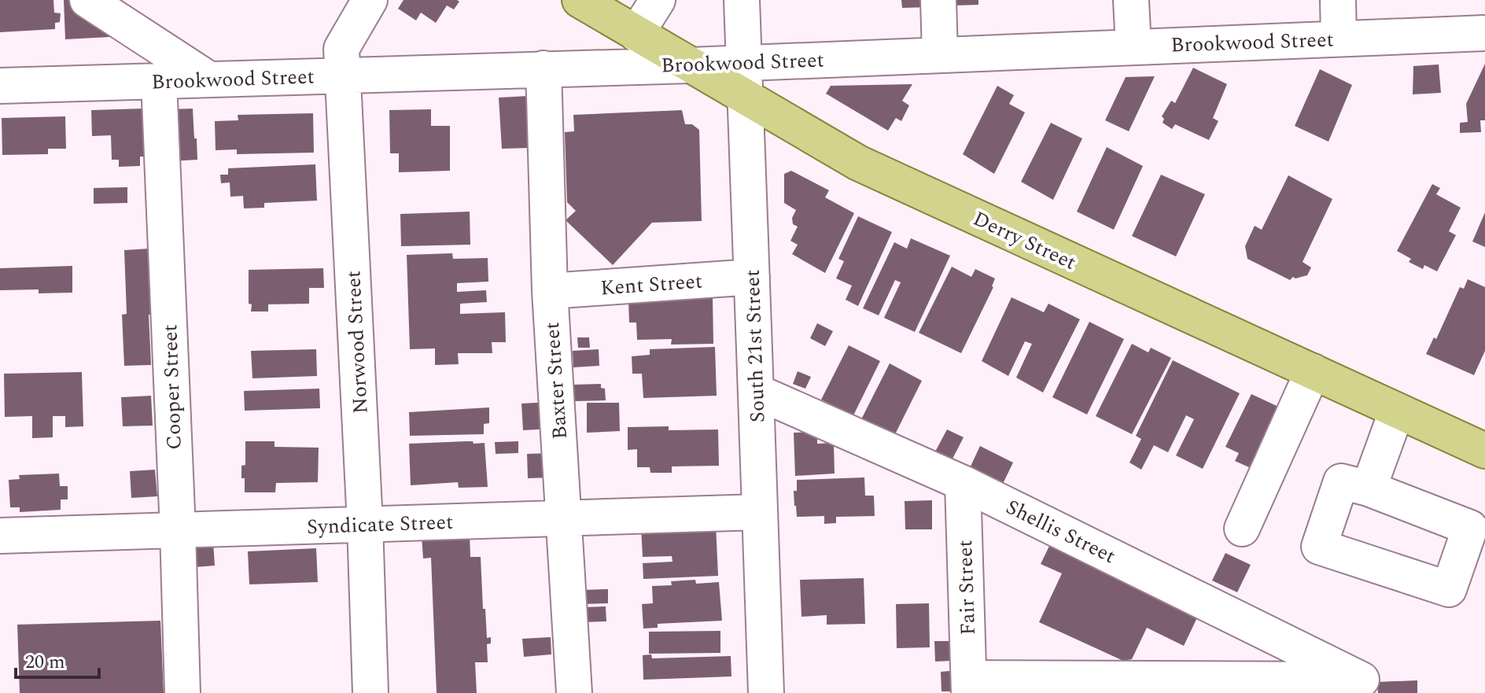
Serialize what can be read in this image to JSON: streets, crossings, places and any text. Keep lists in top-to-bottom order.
{
  "streets": {
    "main road": ["Derry Street"],
    "street": [
      "Brookwood Street",
      "Kent Street",
      "Norwood Street",
      "South 21st Street",
      "Baxter Street",
      "Cooper Street",
      "Syndicate Street",
      "Shellis Street",
      "Fair Street"
    ]
  },
  "crossings": [
    ["Brookwood Street", "Derry Street"],
    ["Brookwood Street", "Norwood Street"],
    ["Brookwood Street", "South 21st Street"],
    ["Brookwood Street", "Baxter Street"],
    ["Brookwood Street", "Cooper Street"],
    ["Derry Street", "South 21st Street"],
    ["Kent Street", "South 21st Street"],
    ["Kent Street", "Baxter Street"],
    ["Norwood Street", "Syndicate Street"],
    ["South 21st Street", "Syndicate Street"],
    ["South 21st Street", "Shellis Street"],
    ["Baxter Street", "Syndicate Street"],
    ["Cooper Street", "Syndicate Street"],
    ["Shellis Street", "Fair Street"]
  ],
  "scale_bar": "20 m"
}
